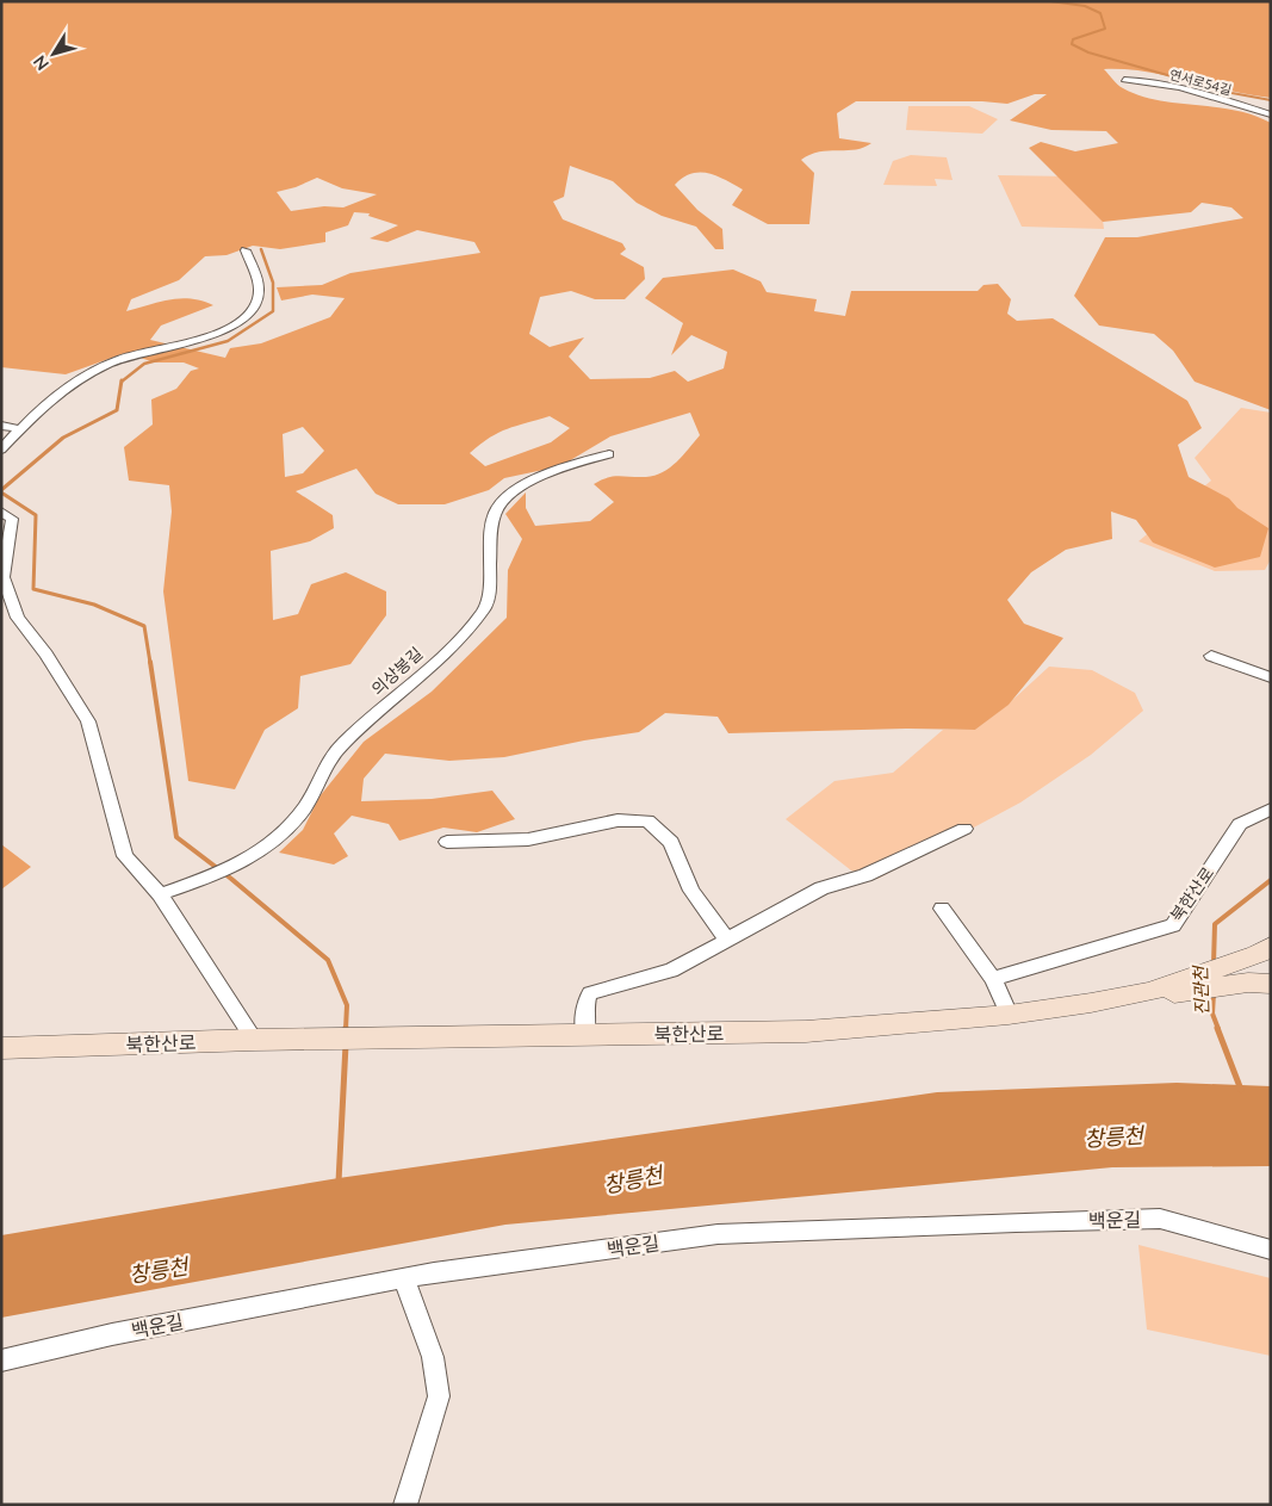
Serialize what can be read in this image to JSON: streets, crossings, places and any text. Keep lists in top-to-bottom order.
{
  "streets": {
    "main road": ["북한산로"],
    "street": ["연서로54길", "의상봉길", "백운길"]
  },
  "water": ["진관천", "창릉천"],
  "north": "bottom left"
}
